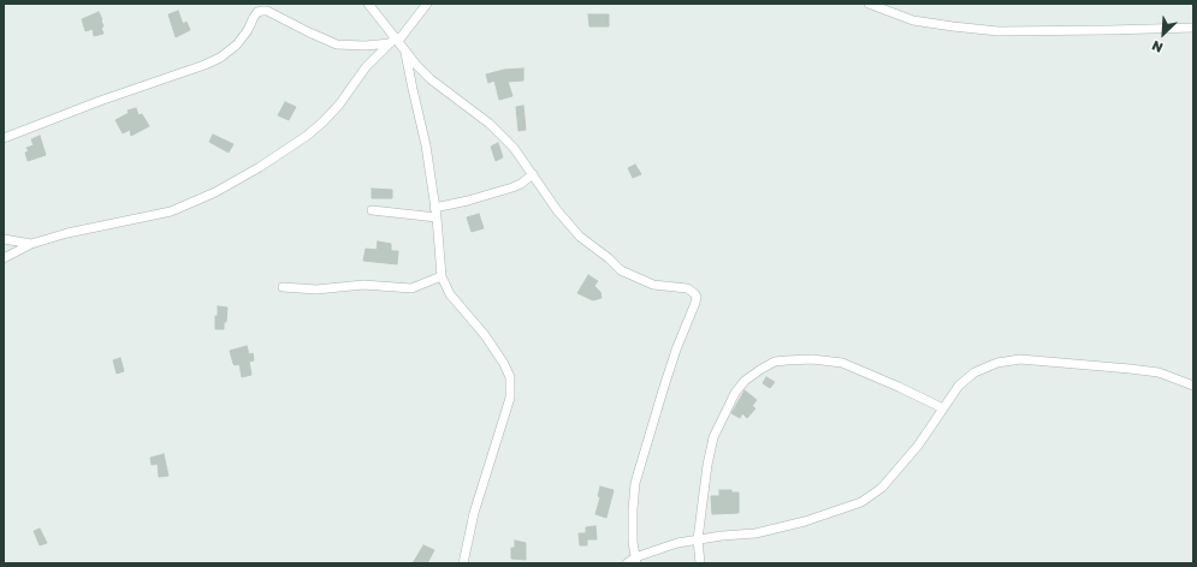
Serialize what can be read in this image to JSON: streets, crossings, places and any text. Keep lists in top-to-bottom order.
{
  "north": "bottom left"
}
